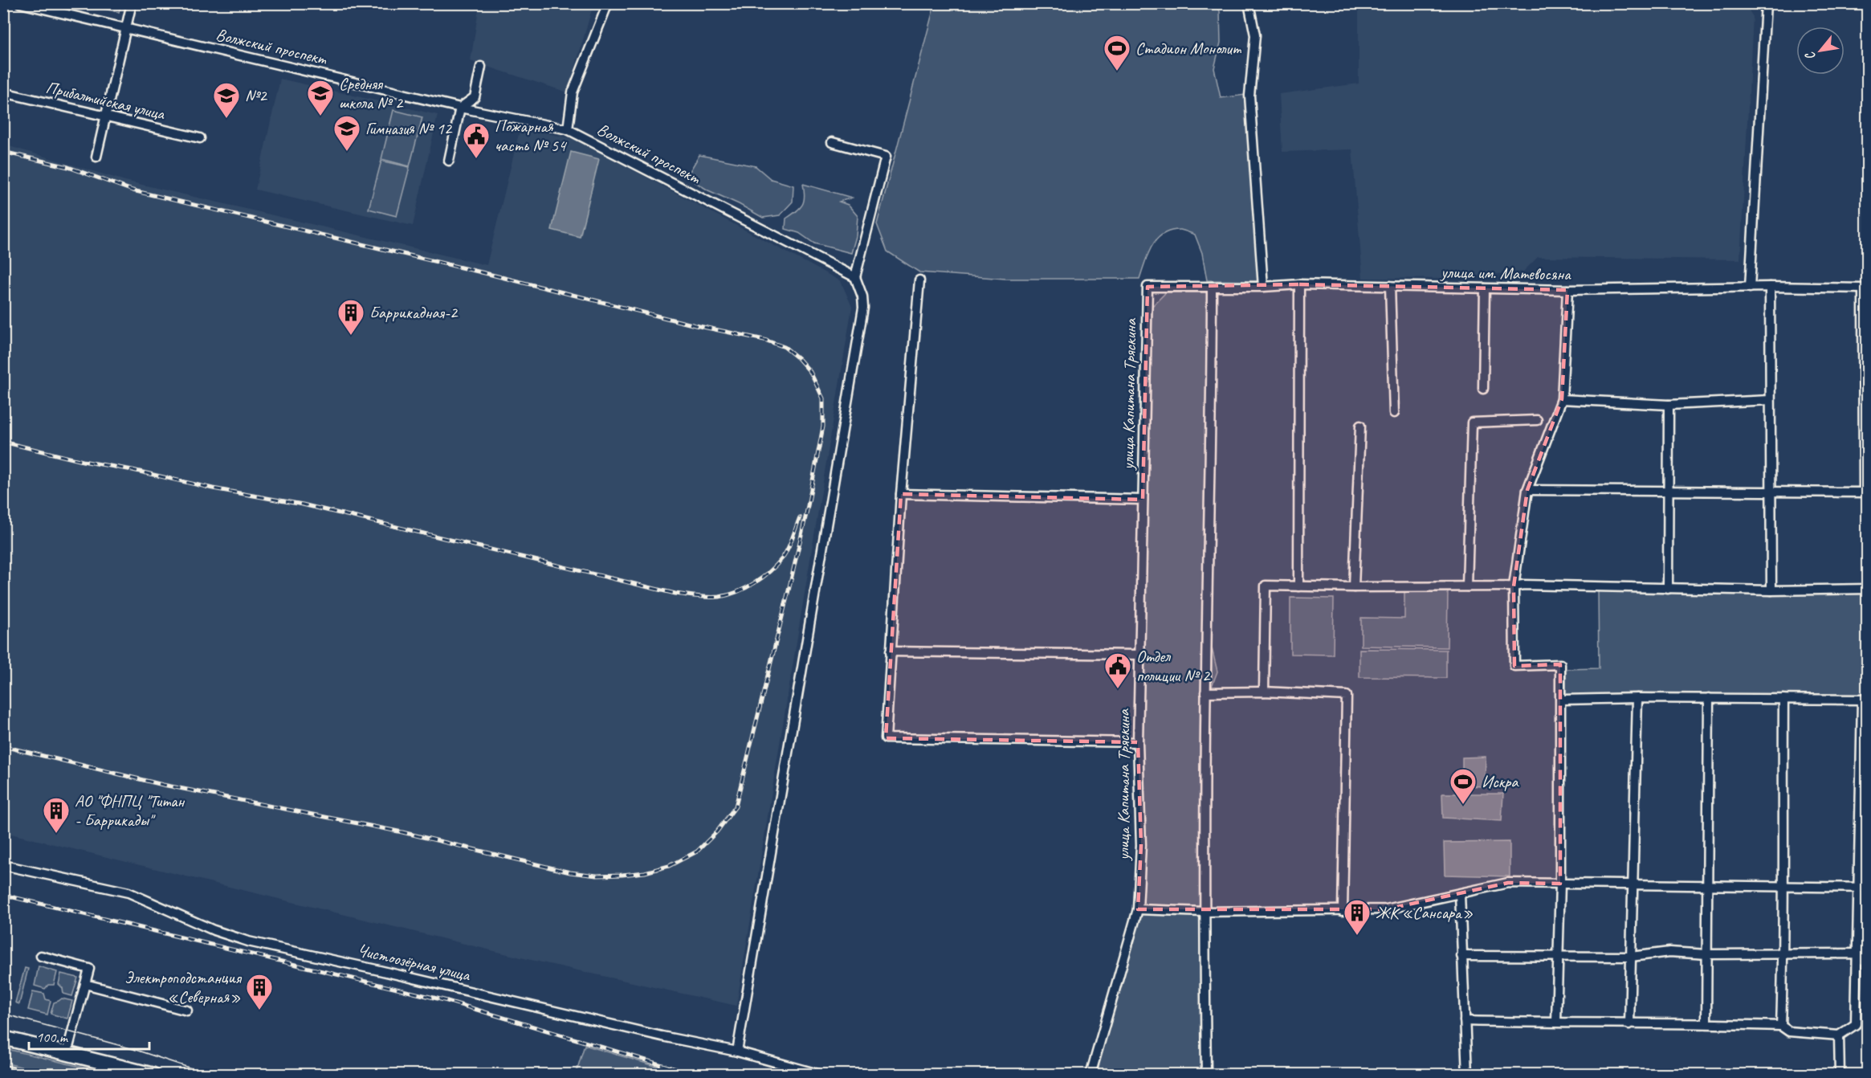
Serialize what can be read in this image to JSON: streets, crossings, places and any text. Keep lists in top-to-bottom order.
{
  "streets": {
    "street": [
      "Волжский проспект",
      "Прибалтийская улица",
      "улица им. Матевосяна",
      "улица Капитана Тряскина",
      "Чистоозёрная улица"
    ]
  },
  "crossings": [
    ["улица им. Матевосяна", "улица Капитана Тряскина"]
  ],
  "places": {
    "sports": ["Стадион Монолит", "Искра"],
    "school or university": ["Средняя школа № 2", "№2", "Гимназия № 12"],
    "public building": ["Пожарная часть № 54", "Отдел полиции № 2"],
    "building": [
      "Баррикадная-2",
      "АО \"ФНПЦ \"Титан - Баррикады\"",
      "ЖК «Сансара»",
      "Электроподстанция «Северная»"
    ]
  },
  "scale_bar": "100 m",
  "north": "bottom left"
}
